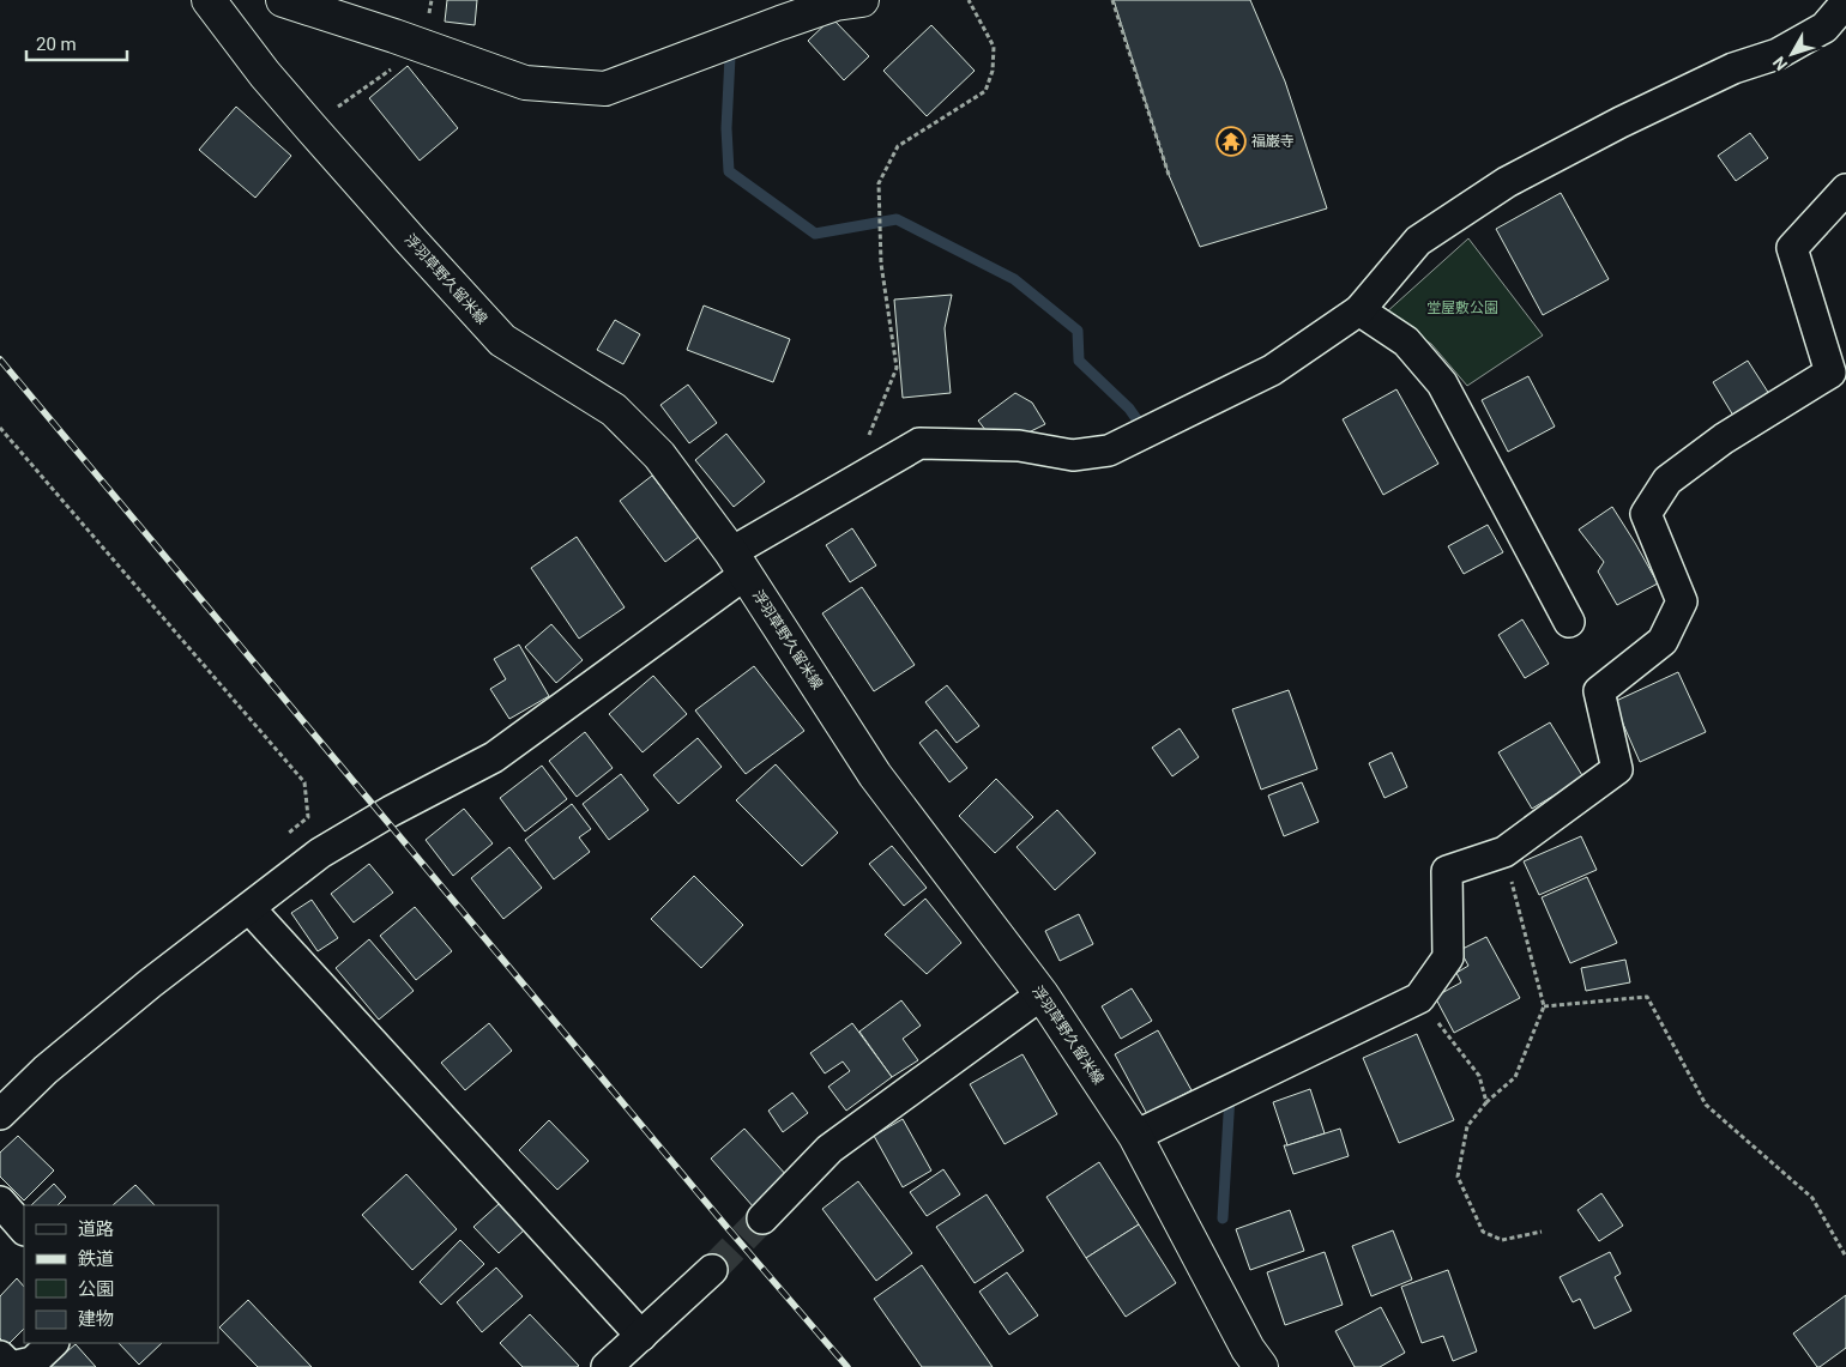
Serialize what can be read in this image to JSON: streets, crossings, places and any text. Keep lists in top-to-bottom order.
{
  "streets": {
    "main road": ["浮羽草野久留米線"]
  },
  "parks": ["堂屋敷公園"],
  "places": {
    "temple": ["福巌寺"]
  },
  "legend": [
    "道路",
    "鉄道",
    "公園",
    "建物"
  ],
  "scale_bar": "20 m",
  "north": "bottom left"
}
